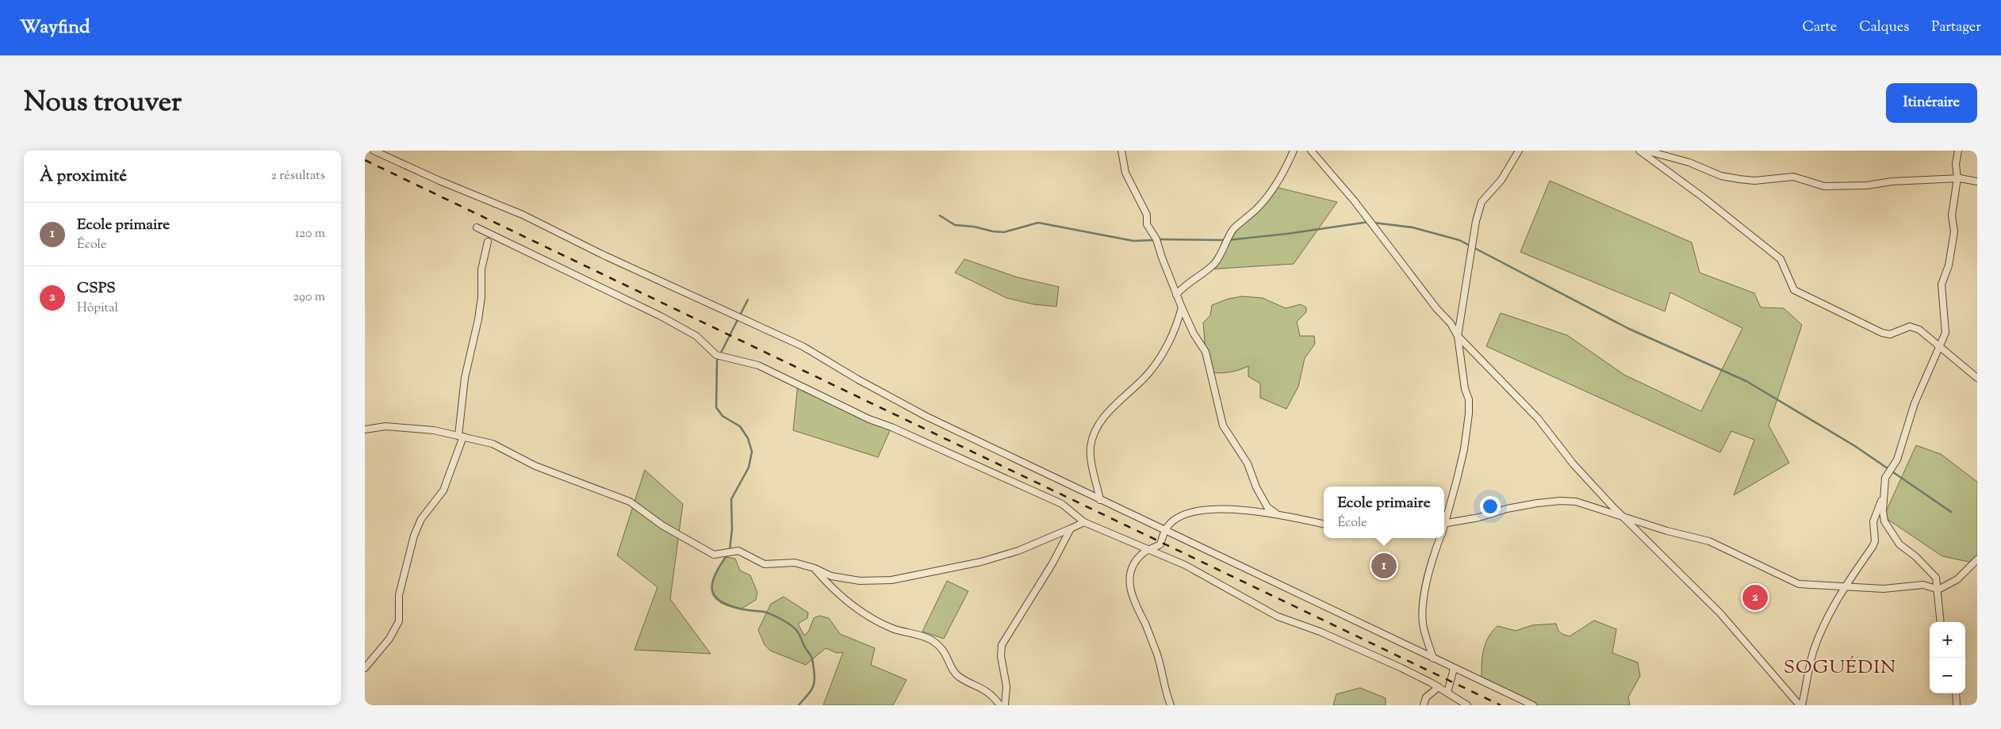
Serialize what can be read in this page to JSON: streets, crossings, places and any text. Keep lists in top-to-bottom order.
{
  "districts": ["SOGUÉDIN"],
  "page": {
    "header": "Wayfind",
    "nav": ["Carte", "Calques", "Partager"],
    "title": "Nous trouver",
    "buttons": "Itinéraire",
    "heading": ["À proximité", "2 résultats"],
    "list": [
      {
        "mark": "1",
        "name": "Ecole primaire",
        "note": "École",
        "value": "120 m"
      },
      {
        "mark": "2",
        "name": "CSPS",
        "note": "Hôpital",
        "value": "290 m"
      }
    ],
    "popup": ["Ecole primaire", "École"],
    "pins": ["1", "2"],
    "map_buttons": ["+", "−"]
  }
}
